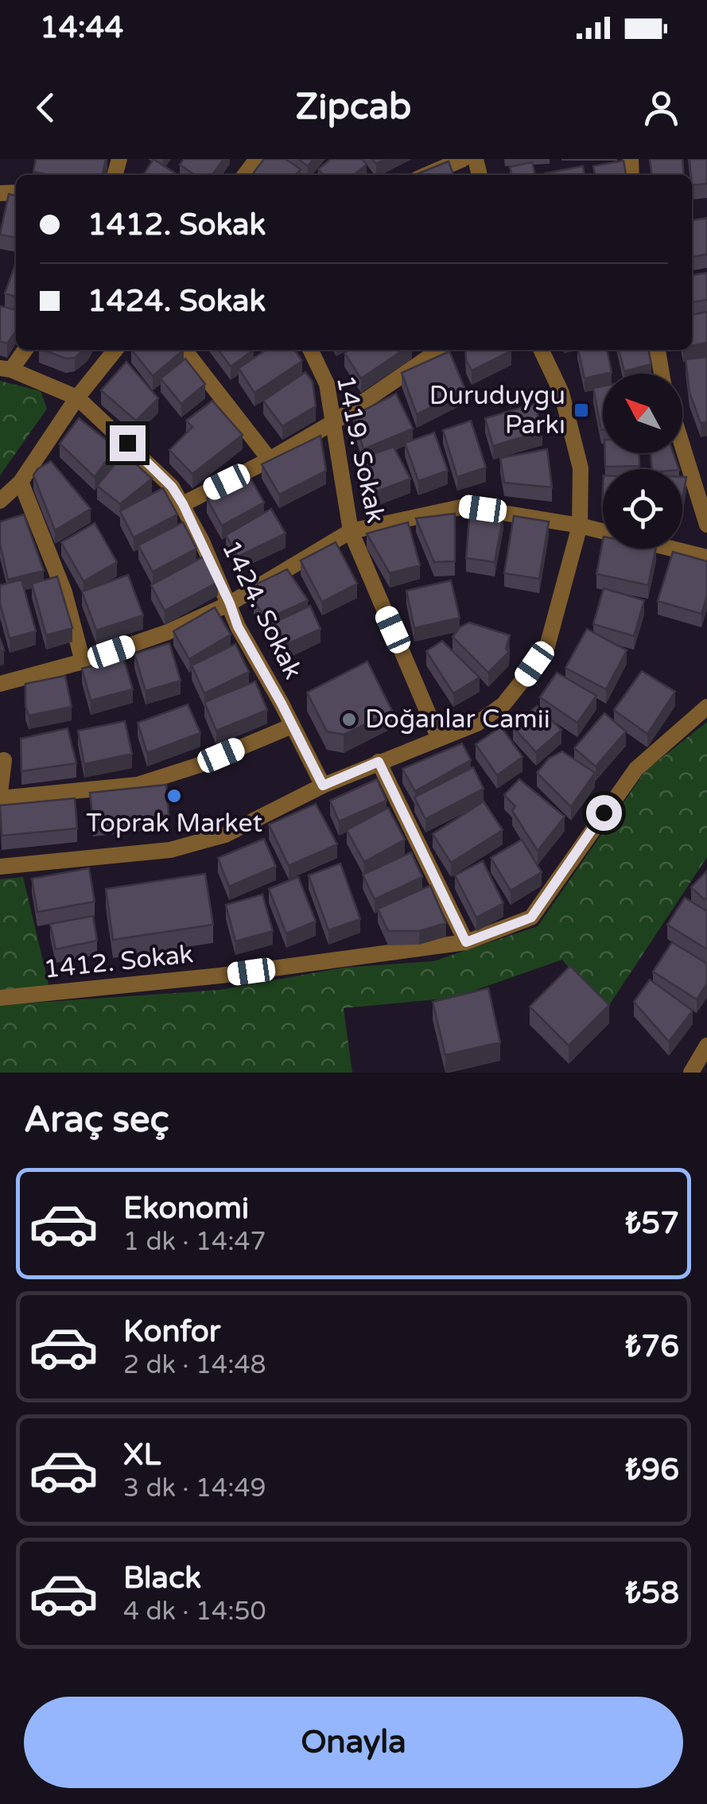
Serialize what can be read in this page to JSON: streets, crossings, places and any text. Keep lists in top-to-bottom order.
{
  "streets": {
    "street": ["1419. Sokak", "1424. Sokak", "1412. Sokak"]
  },
  "places": {
    "transit": ["Duruduygu Parkı"],
    "other": ["Doğanlar Camii", "Toprak Market"]
  },
  "north": "top left",
  "page": {
    "status": "14:44",
    "header": "Zipcab",
    "banner": ["1412. Sokak", "1424. Sokak"],
    "heading": "Araç seç",
    "list": [
      {
        "name": "Ekonomi",
        "note": "1 dk · 14:47",
        "value": "₺57"
      },
      {
        "name": "Konfor",
        "note": "2 dk · 14:48",
        "value": "₺76"
      },
      {
        "name": "XL",
        "note": "3 dk · 14:49",
        "value": "₺96"
      },
      {
        "name": "Black",
        "note": "4 dk · 14:50",
        "value": "₺58"
      }
    ],
    "buttons": "Onayla"
  }
}
